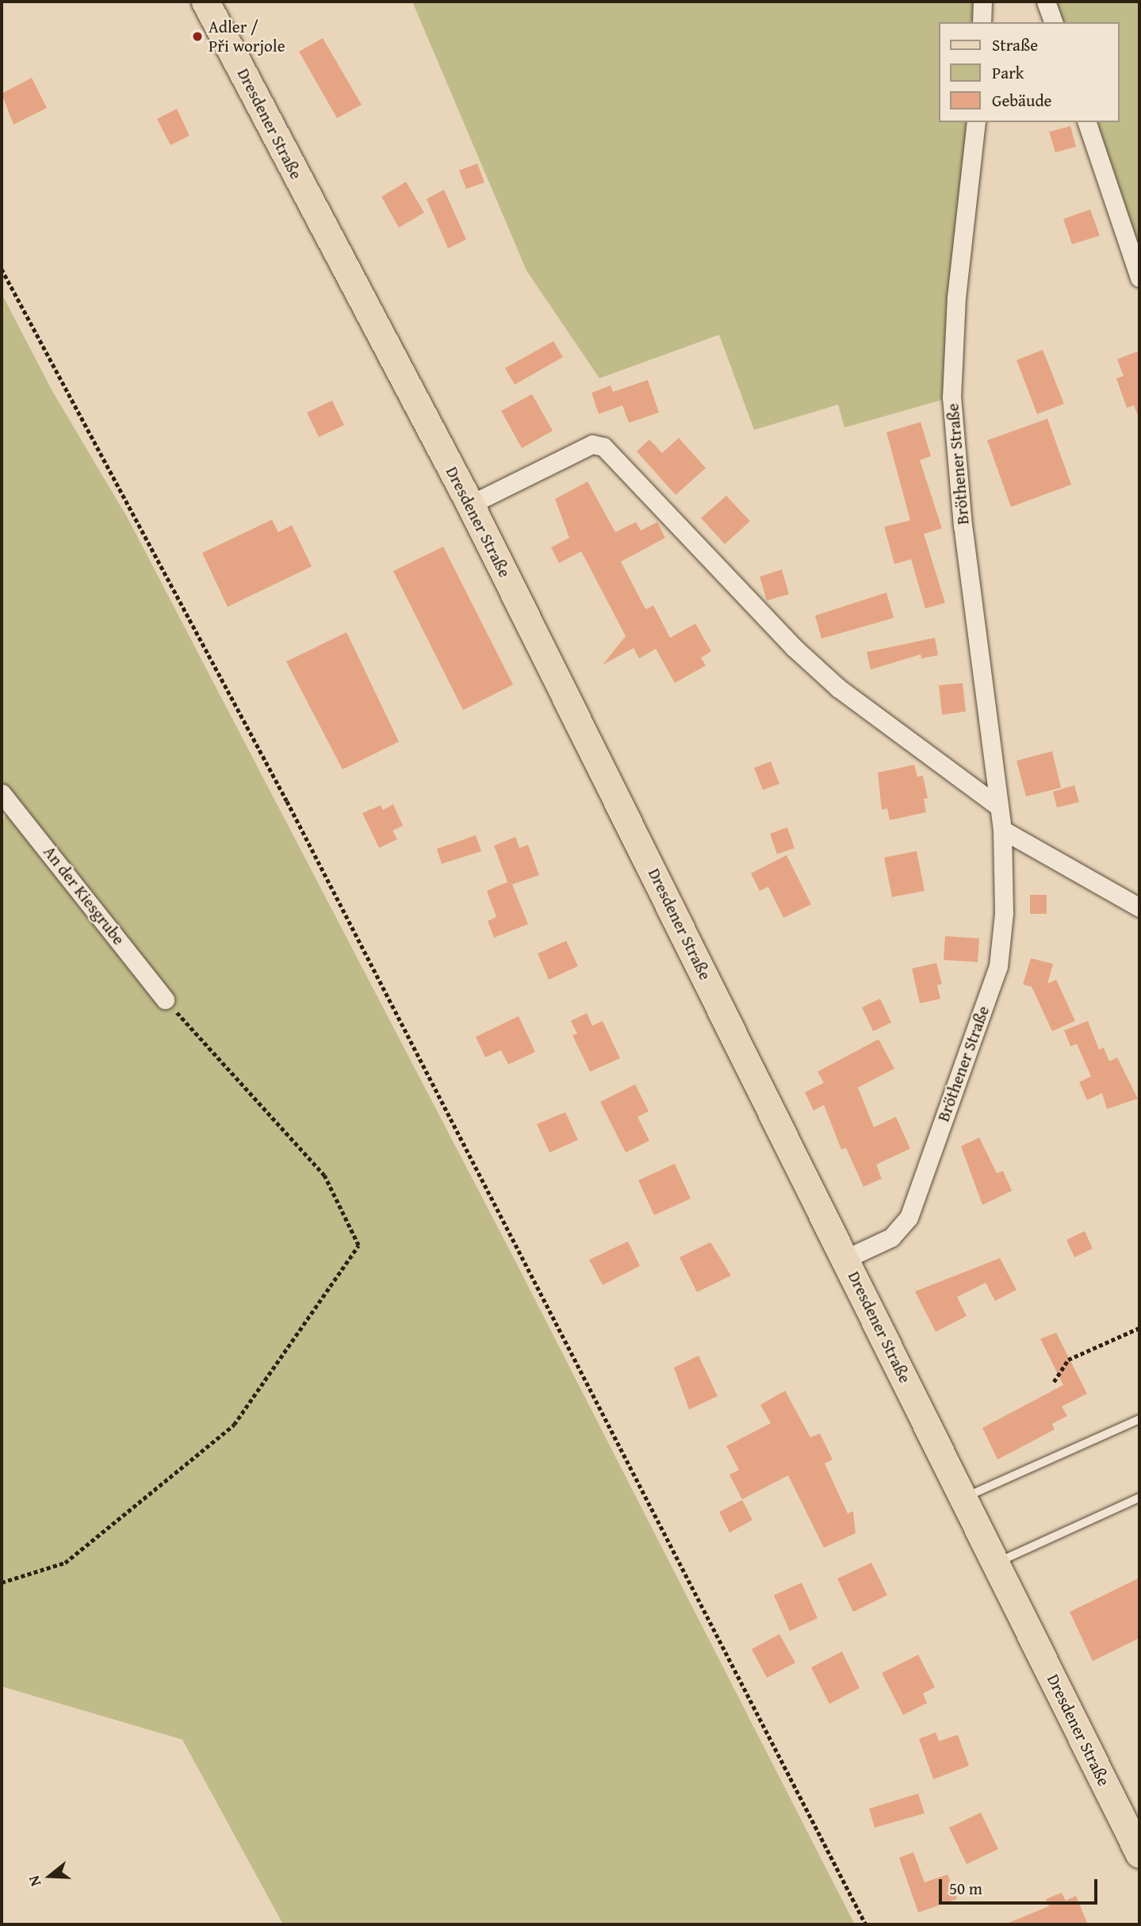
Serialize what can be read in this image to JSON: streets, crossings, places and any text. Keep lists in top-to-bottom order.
{
  "streets": {
    "main road": ["Dresdener Straße"],
    "street": ["Bröthener Straße", "An der Kiesgrube"]
  },
  "crossings": [
    ["Dresdener Straße", "Bröthener Straße"]
  ],
  "places": ["Adler / Při worjole"],
  "legend": ["Straße", "Park", "Gebäude"],
  "scale_bar": "50 m",
  "north": "left"
}
